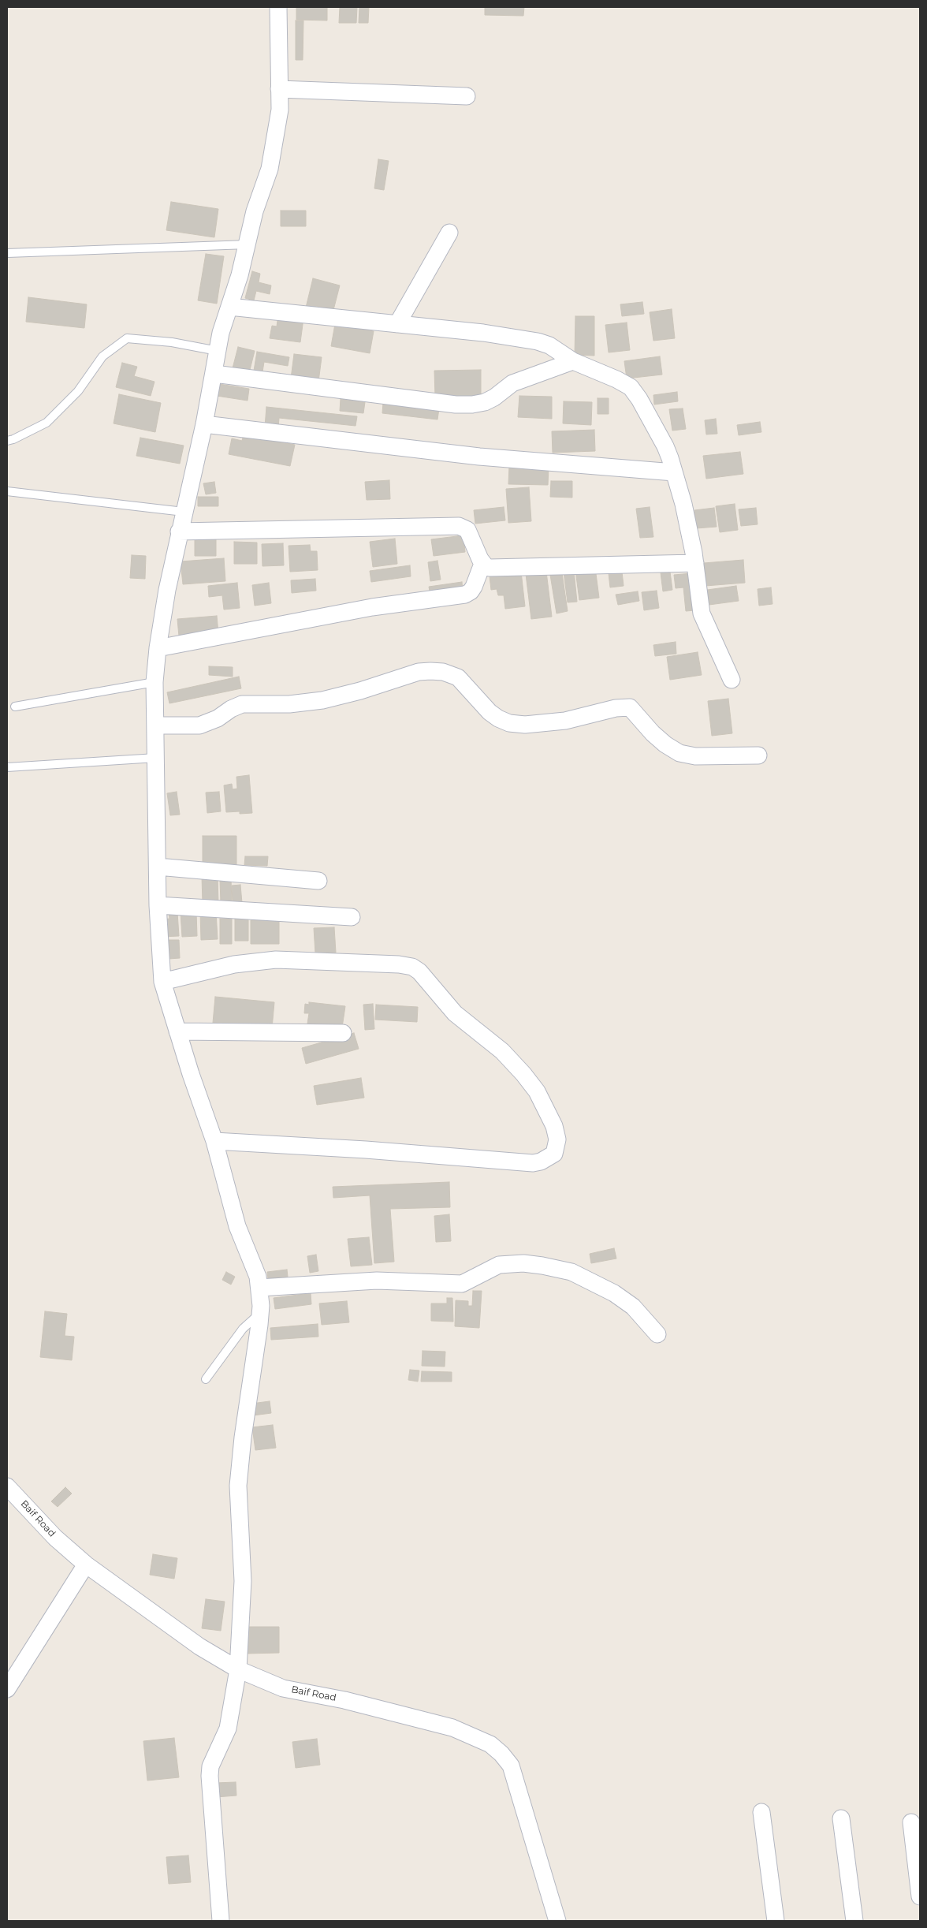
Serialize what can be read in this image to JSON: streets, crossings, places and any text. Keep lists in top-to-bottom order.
{
  "streets": {
    "street": ["Baif Road"]
  }
}
